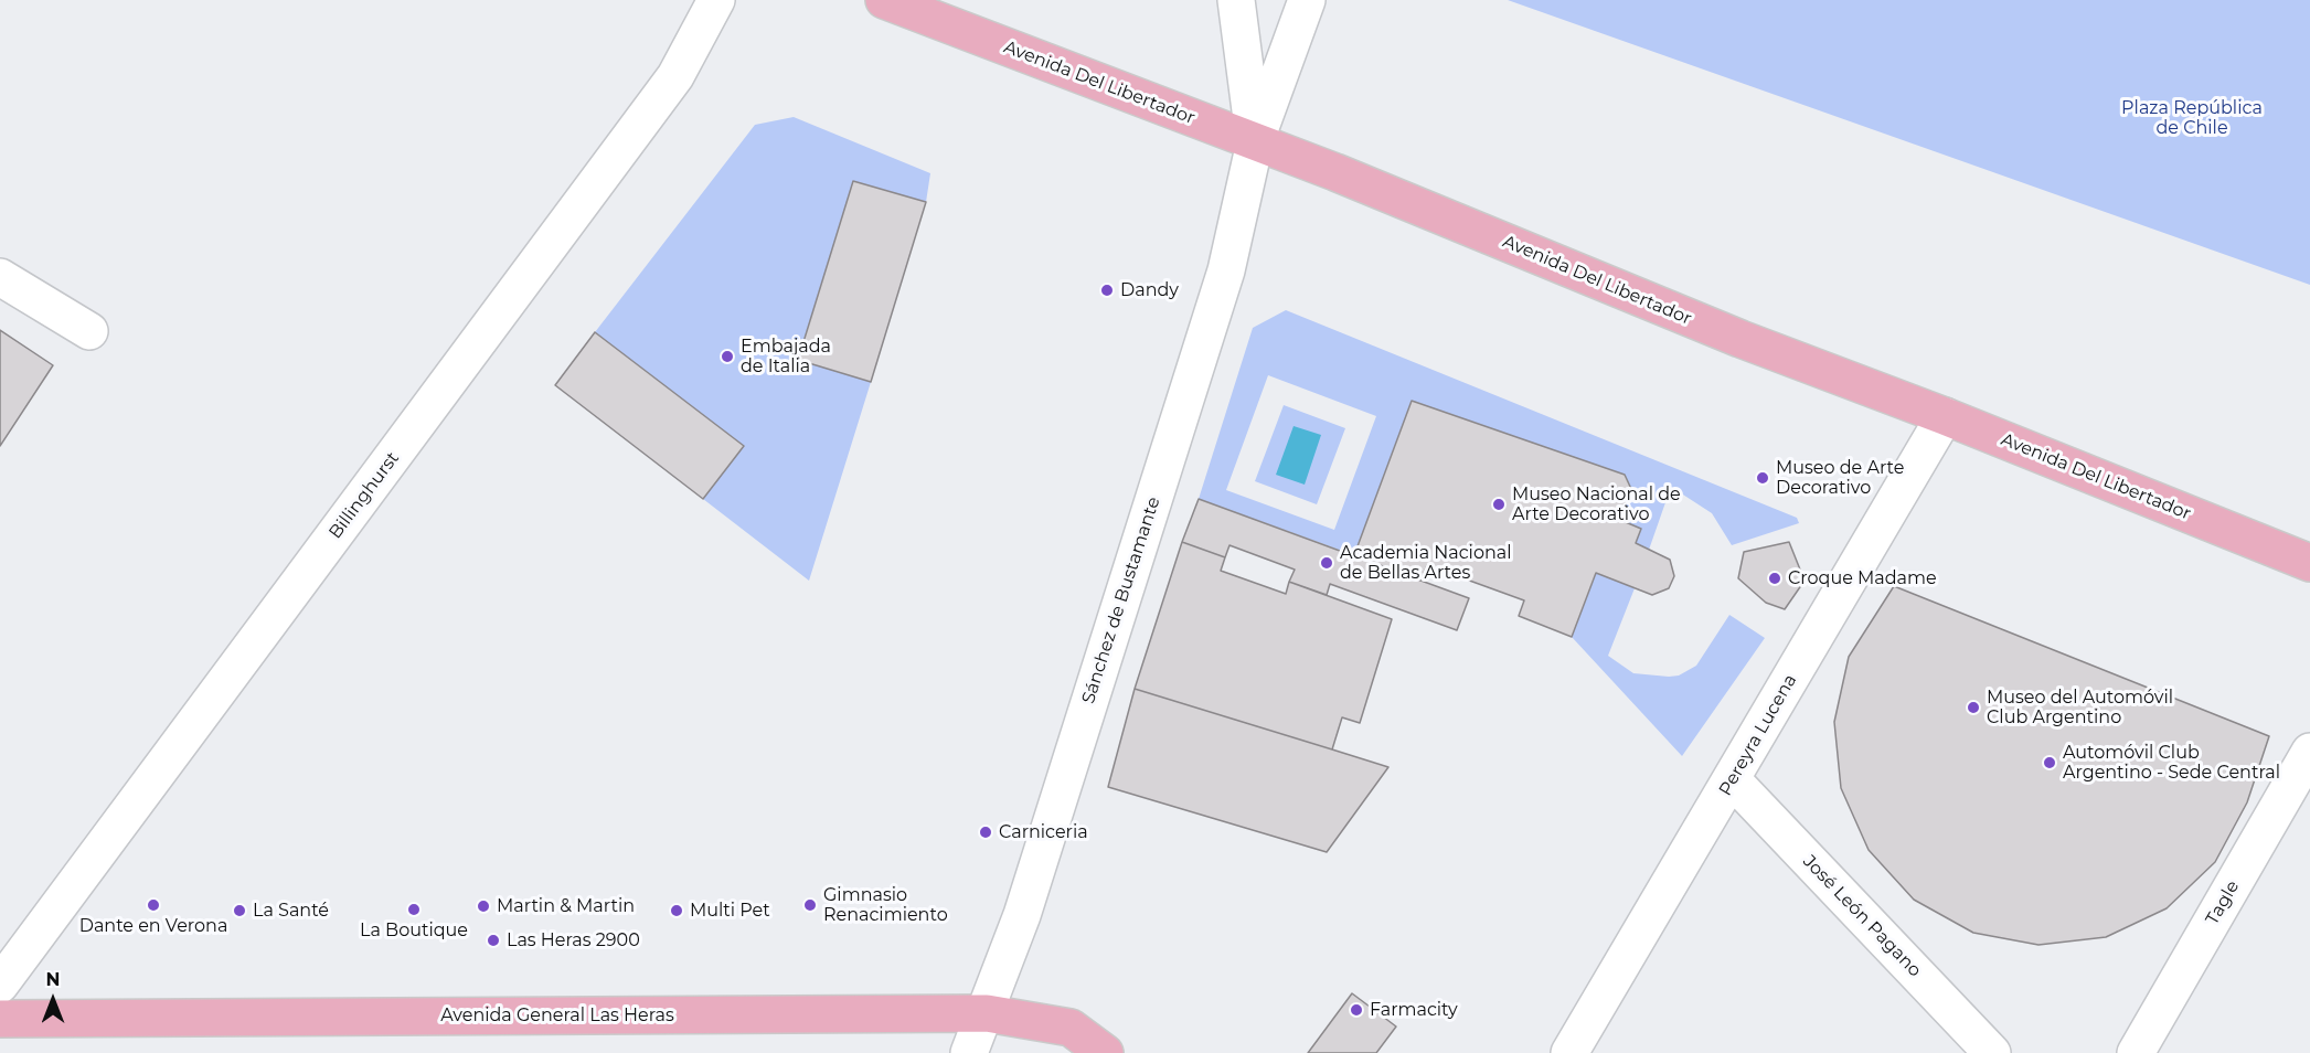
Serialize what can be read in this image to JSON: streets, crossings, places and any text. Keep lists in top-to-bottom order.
{
  "streets": {
    "main road": ["Avenida Del Libertador", "Avenida General Las Heras"],
    "street": [
      "Billinghurst",
      "Sánchez de Bustamante",
      "Pereyra Lucena",
      "Tagle",
      "José León Pagano"
    ]
  },
  "crossings": [
    ["Avenida Del Libertador", "Sánchez de Bustamante"],
    ["Avenida Del Libertador", "Pereyra Lucena"],
    ["Sánchez de Bustamante", "Avenida General Las Heras"],
    ["Pereyra Lucena", "José León Pagano"]
  ],
  "parks": ["Plaza República de Chile"],
  "places": [
    "Dandy",
    "Embajada de Italia",
    "Museo de Arte Decorativo",
    "Museo Nacional de Arte Decorativo",
    "Academia Nacional de Bellas Artes",
    "Croque Madame",
    "Museo del Automóvil Club Argentino",
    "Automóvil Club Argentino - Sede Central",
    "Carniceria",
    "Dante en Verona",
    "Gimnasio Renacimiento",
    "Martin & Martin",
    "La Boutique",
    "La Santé",
    "Multi Pet",
    "Las Heras 2900",
    "Farmacity"
  ],
  "north": "top"
}
